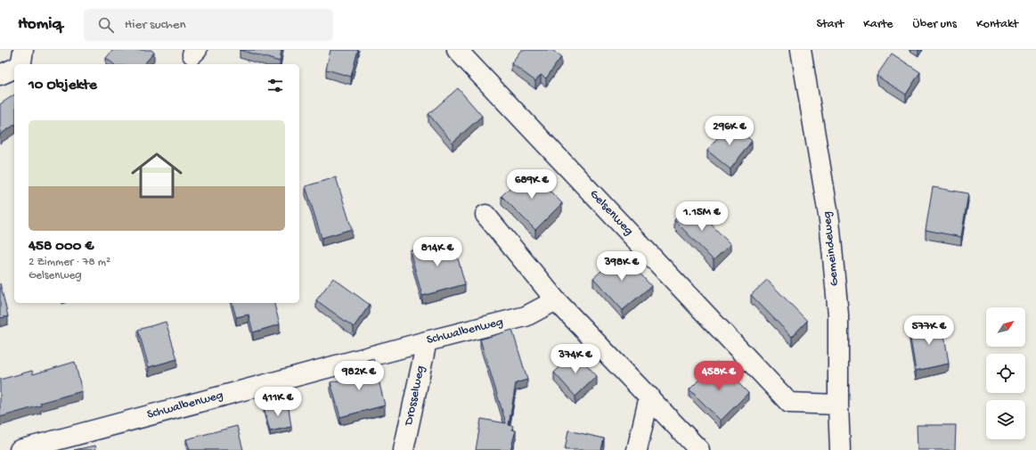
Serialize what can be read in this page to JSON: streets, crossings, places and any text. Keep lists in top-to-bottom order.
{
  "streets": {
    "street": [
      "Gelsenweg",
      "Gemeindeweg",
      "Schwalbenweg",
      "Drosselweg"
    ]
  },
  "crossings": [
    ["Gelsenweg", "Gemeindeweg"],
    ["Schwalbenweg", "Drosselweg"]
  ],
  "north": "top right",
  "page": {
    "header": "Homiq",
    "search": "Hier suchen",
    "nav": [
      "Start",
      "Karte",
      "Über uns",
      "Kontakt"
    ],
    "heading": "10 Objekte",
    "list": [
      {
        "name": "458 000 €",
        "note": "2 Zimmer · 78 m² · Gelsenweg"
      }
    ],
    "price": [
      "296K €",
      "689K €",
      "1.15M €",
      "814K €",
      "398K €",
      "577K €",
      "374K €",
      "982K €",
      "458K €",
      "411K €"
    ]
  }
}
